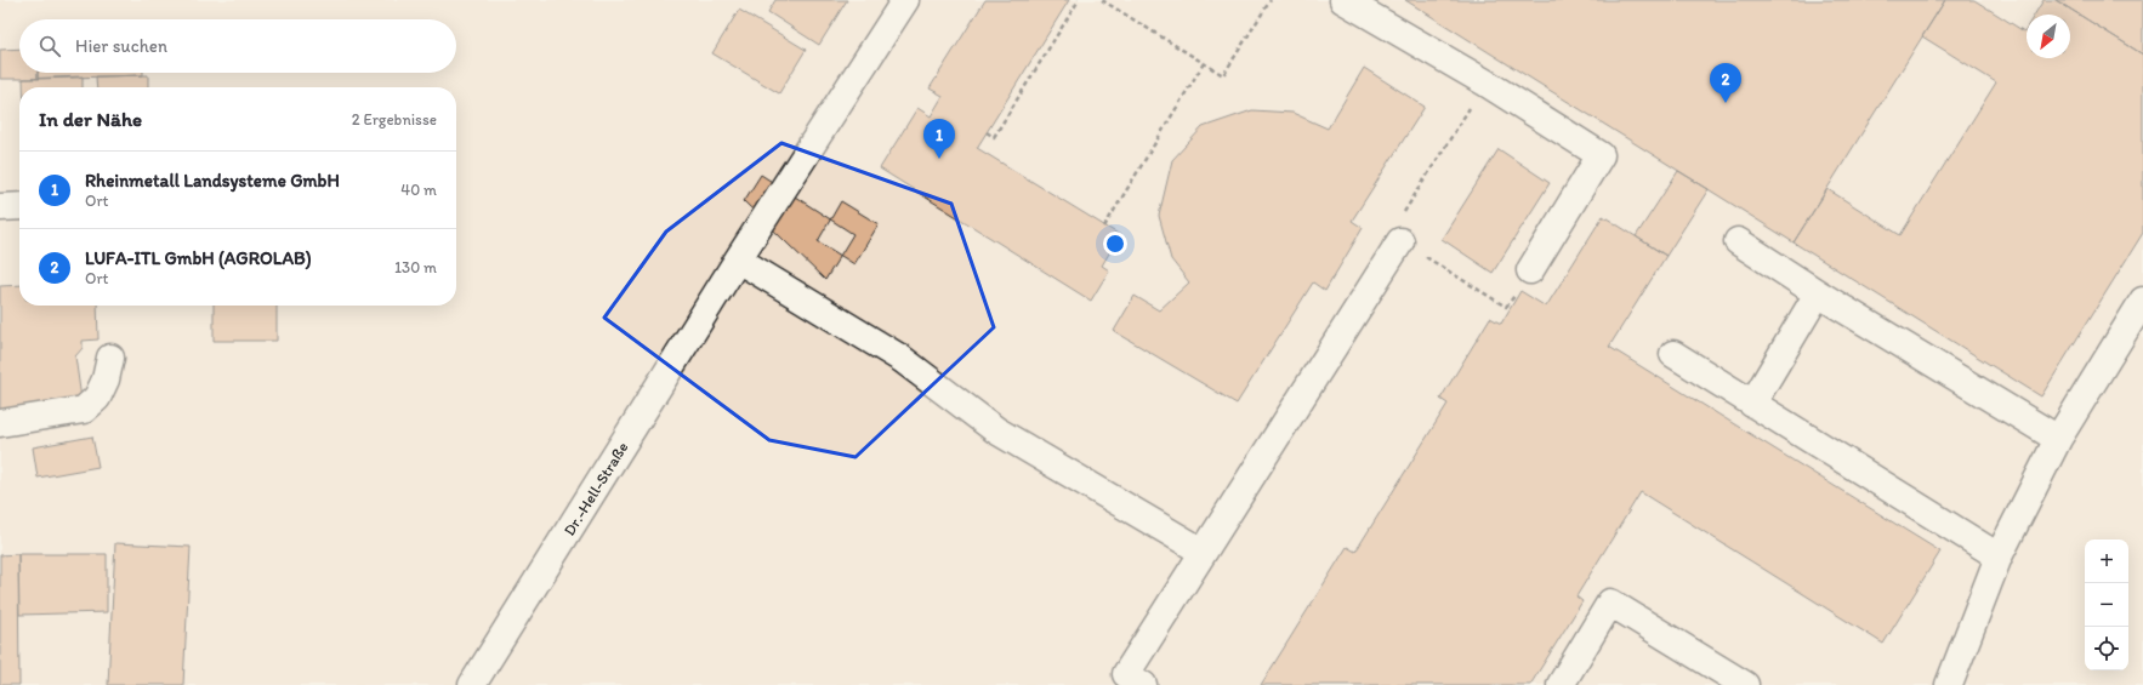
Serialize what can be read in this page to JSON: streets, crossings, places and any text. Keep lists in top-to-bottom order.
{
  "streets": {
    "lane": ["Dr.-Hell-Straße"]
  },
  "north": "bottom left",
  "page": {
    "search": "Hier suchen",
    "pins": ["2", "1"],
    "heading": ["In der Nähe", "2 Ergebnisse"],
    "list": [
      {
        "mark": "1",
        "name": "Rheinmetall Landsysteme GmbH",
        "note": "Ort",
        "value": "40 m"
      },
      {
        "mark": "2",
        "name": "LUFA-ITL GmbH (AGROLAB)",
        "note": "Ort",
        "value": "130 m"
      }
    ],
    "map_buttons": ["+", "−"]
  }
}
